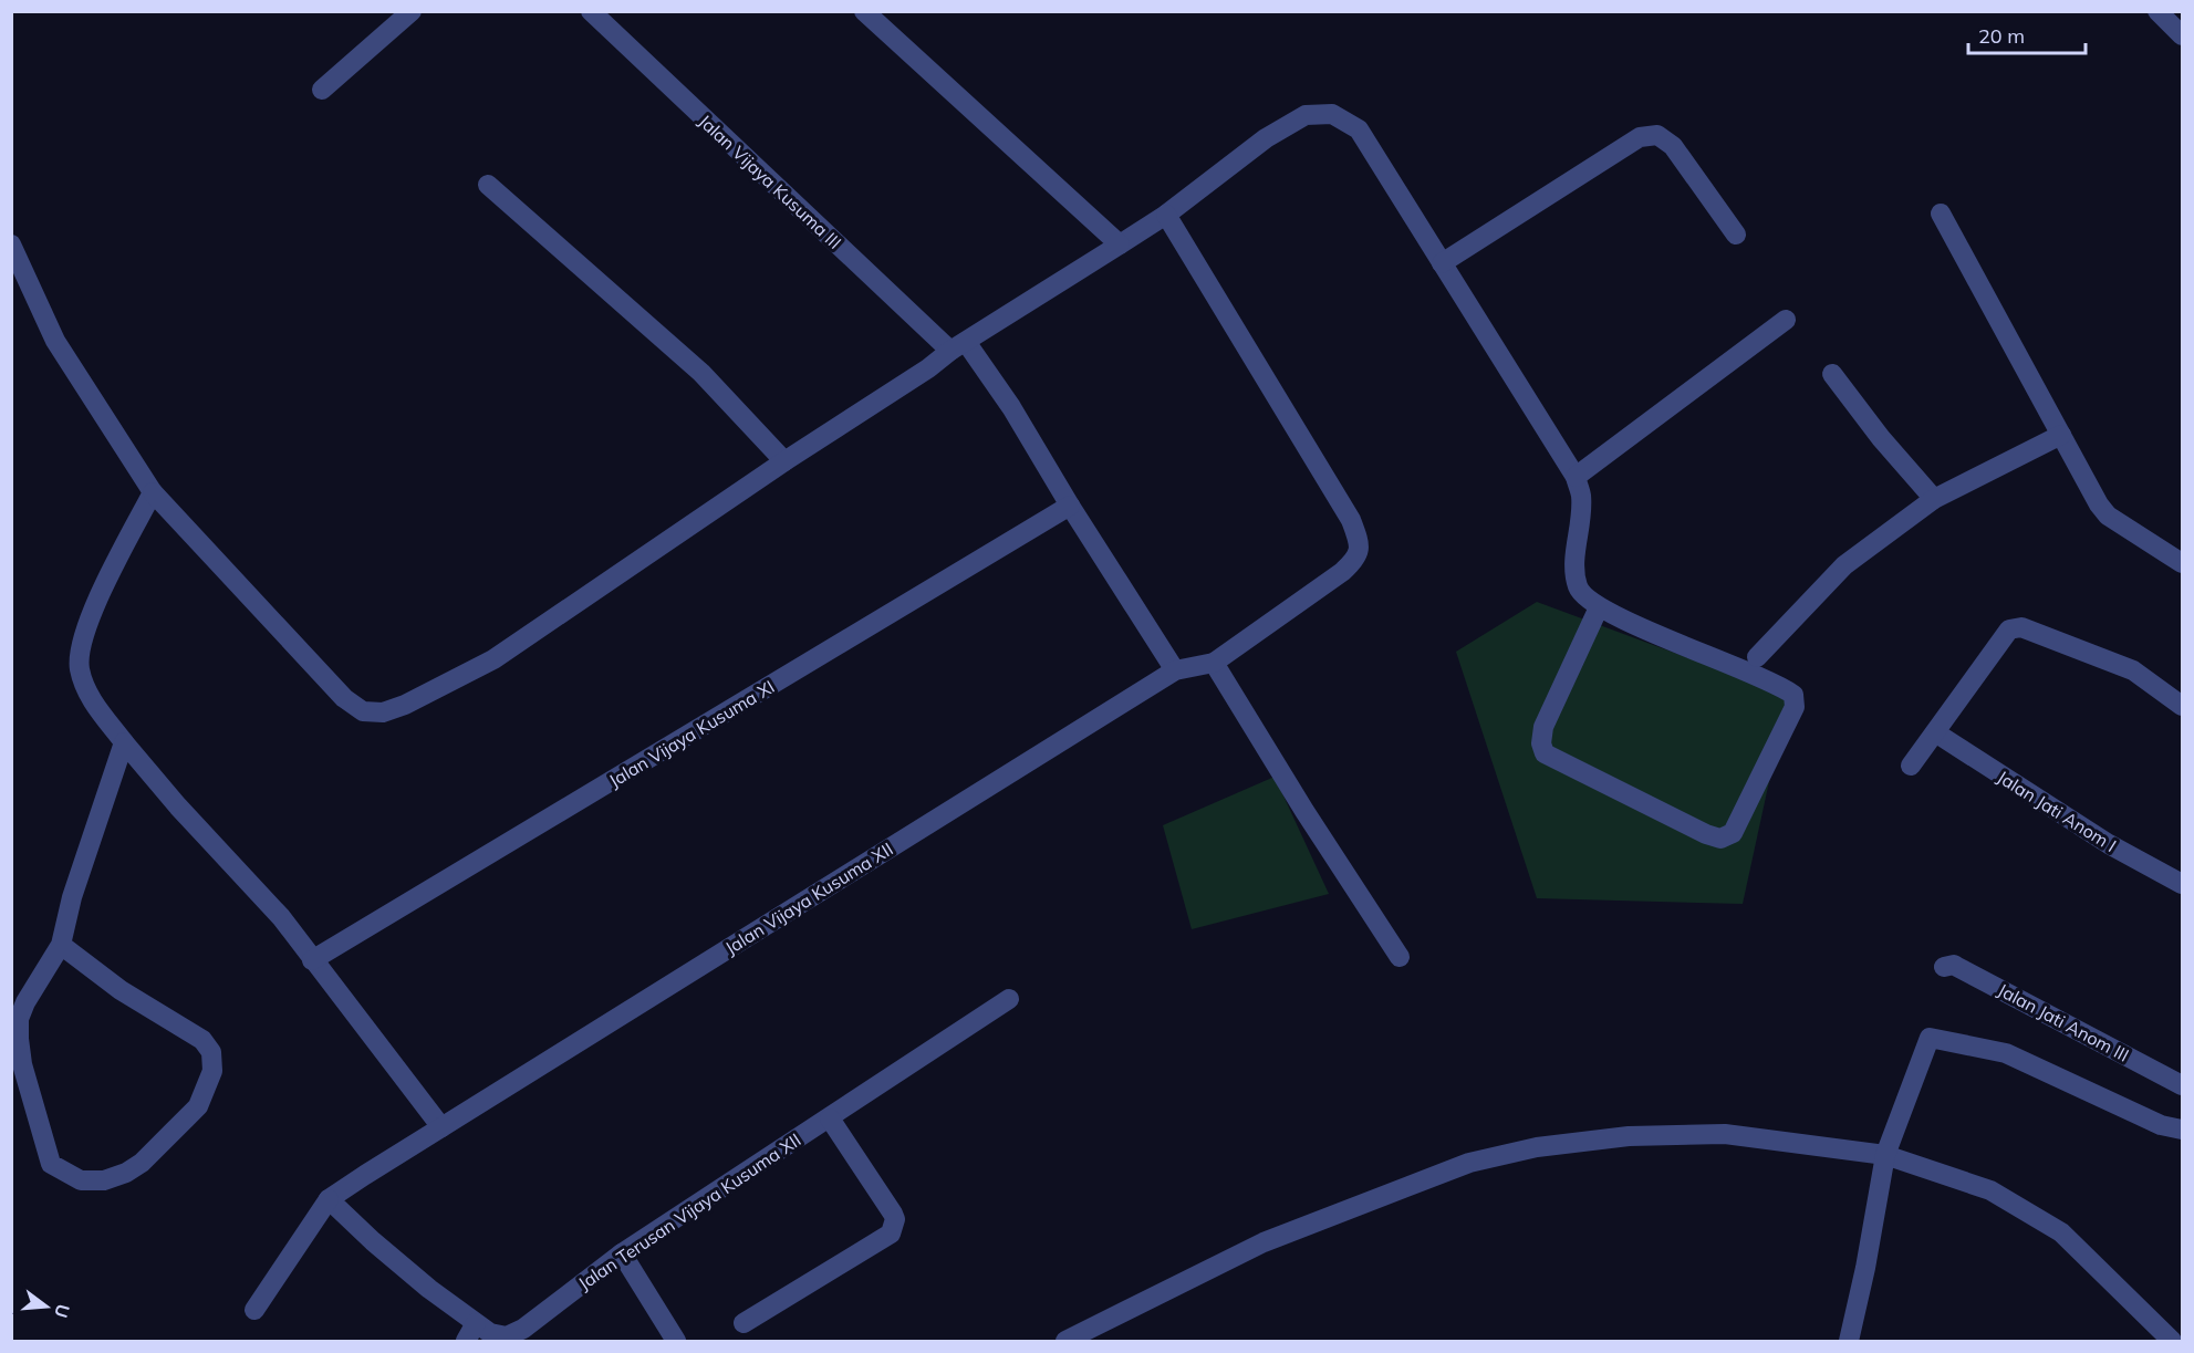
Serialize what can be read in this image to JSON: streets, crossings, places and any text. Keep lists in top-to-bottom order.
{
  "streets": {
    "street": [
      "Jalan Vijaya Kusuma III",
      "Jalan Vijaya Kusuma XI",
      "Jalan Jati Anom I",
      "Jalan Vijaya Kusuma XII",
      "Jalan Jati Anom III",
      "Jalan Terusan Vijaya Kusuma XII"
    ]
  },
  "crossings": [
    ["Jalan Vijaya Kusuma III", "Jalan Vijaya Kusuma XI"],
    ["Jalan Vijaya Kusuma III", "Jalan Vijaya Kusuma XII"]
  ],
  "scale_bar": "20 m",
  "north": "right"
}
